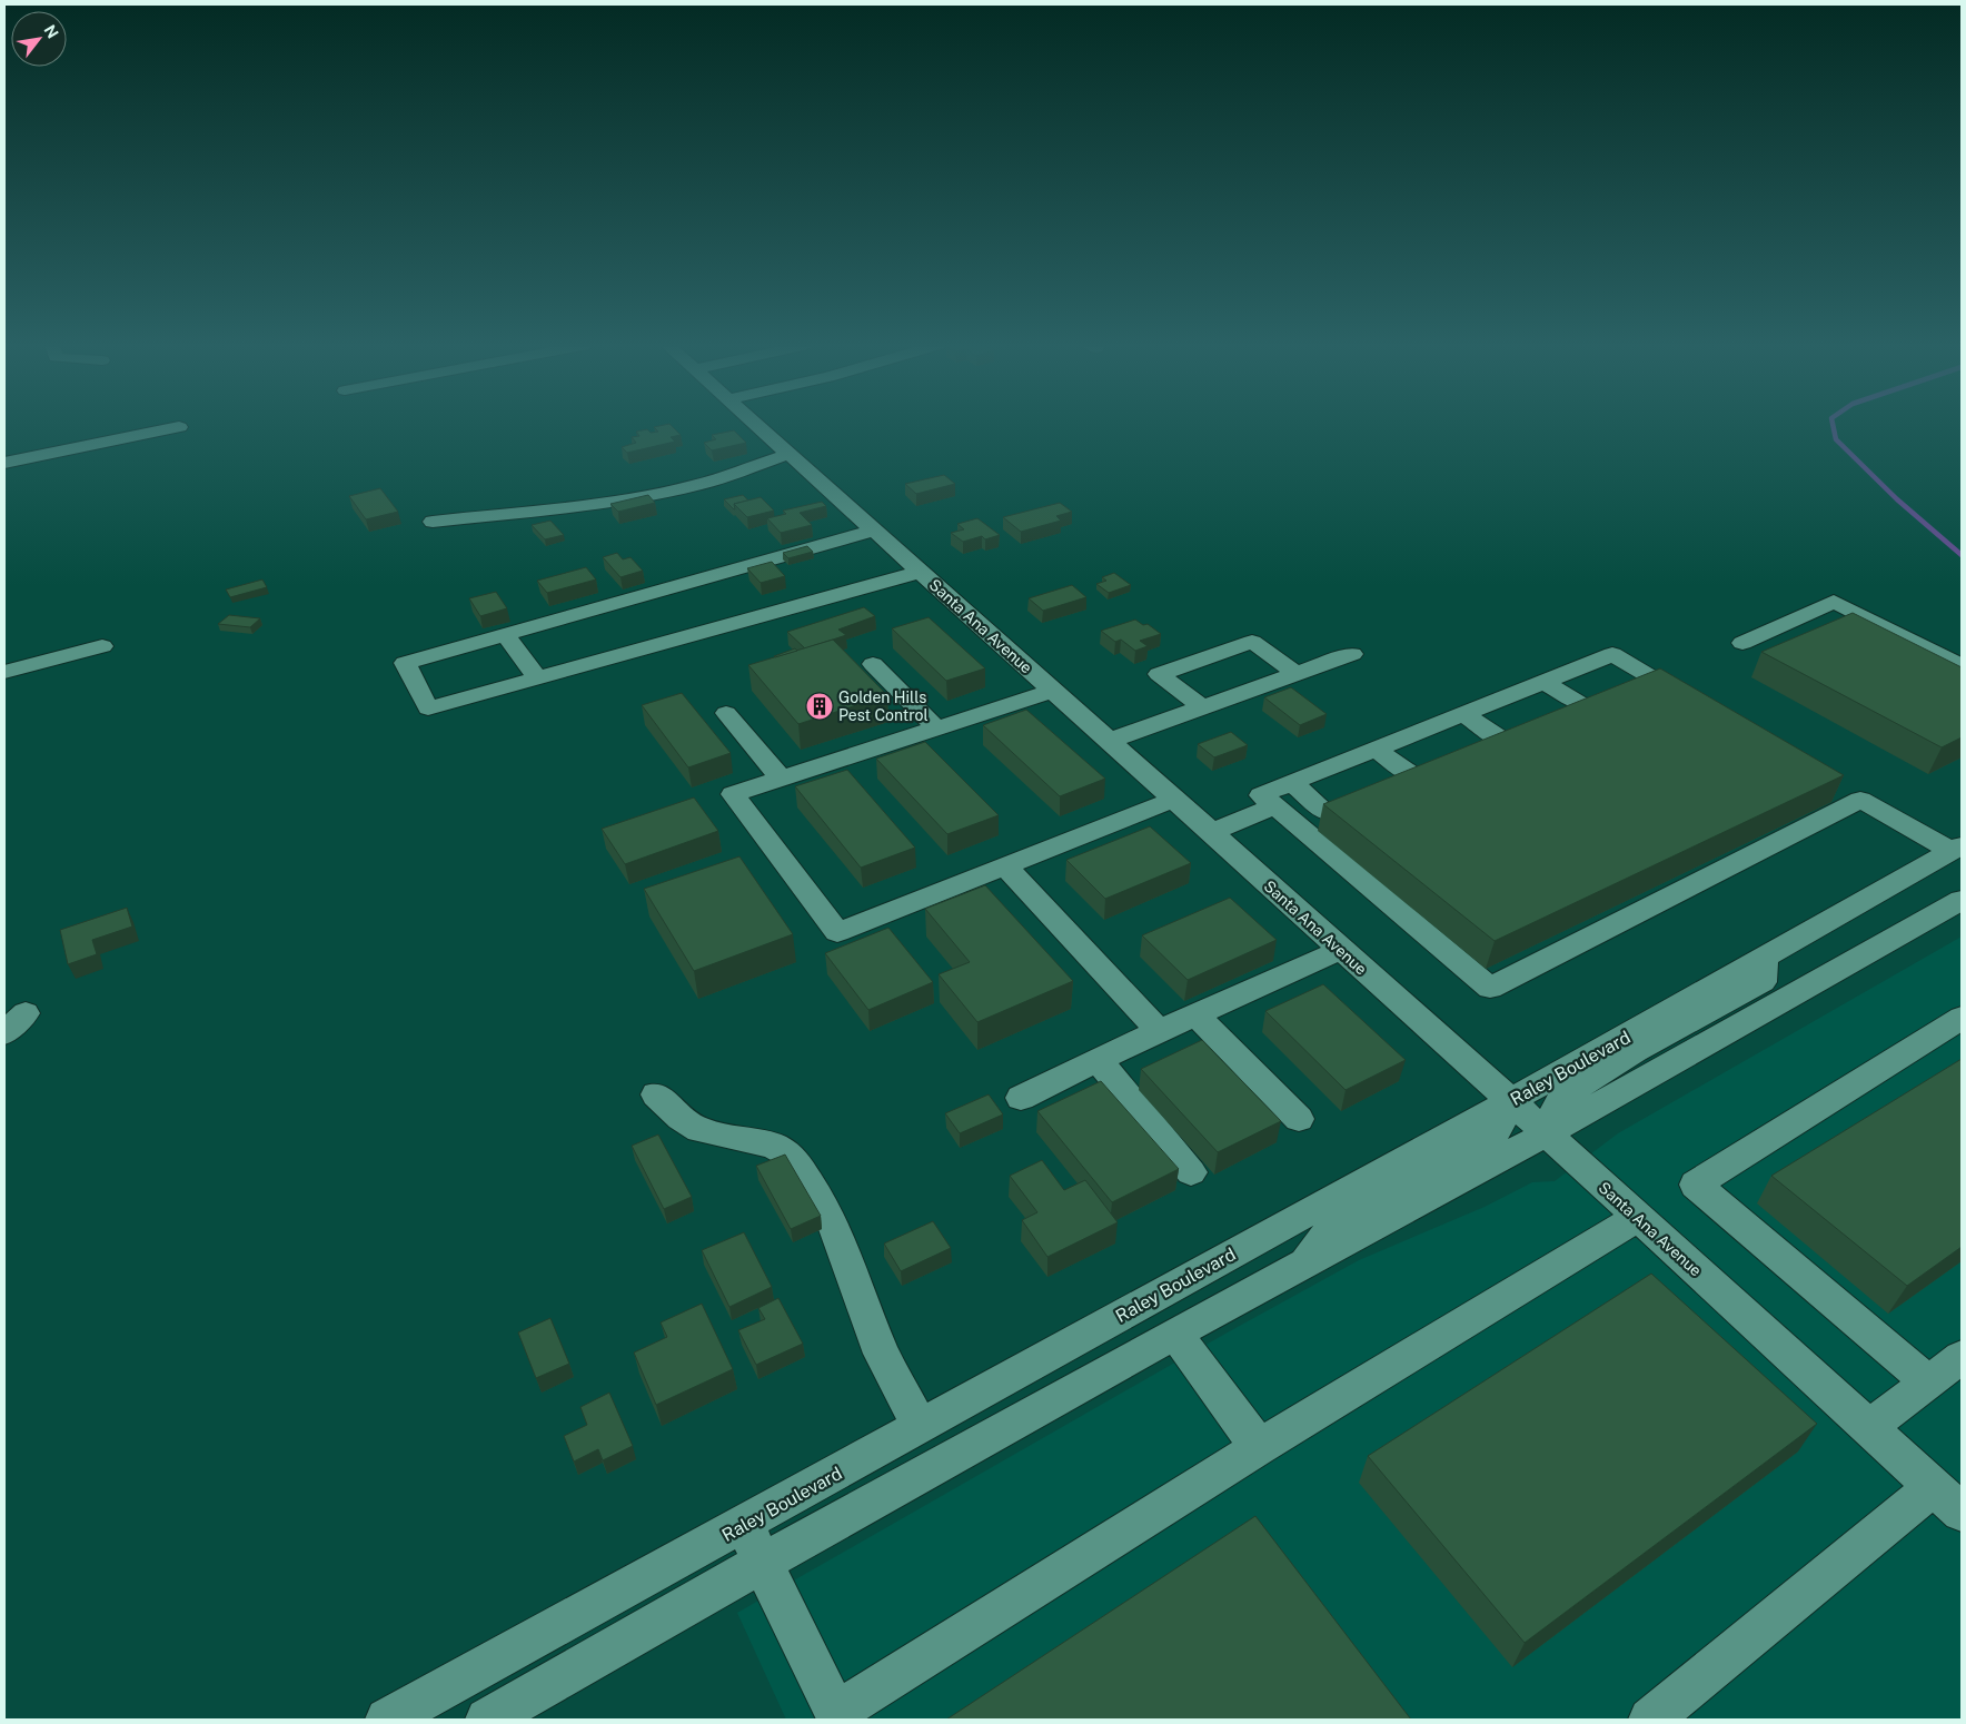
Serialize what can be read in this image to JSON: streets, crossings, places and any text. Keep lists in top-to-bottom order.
{
  "streets": {
    "street": ["Santa Ana Avenue", "Raley Boulevard"]
  },
  "crossings": [
    ["Santa Ana Avenue", "Raley Boulevard"]
  ],
  "places": {
    "building": ["Golden Hills Pest Control"]
  },
  "north": "top right"
}
